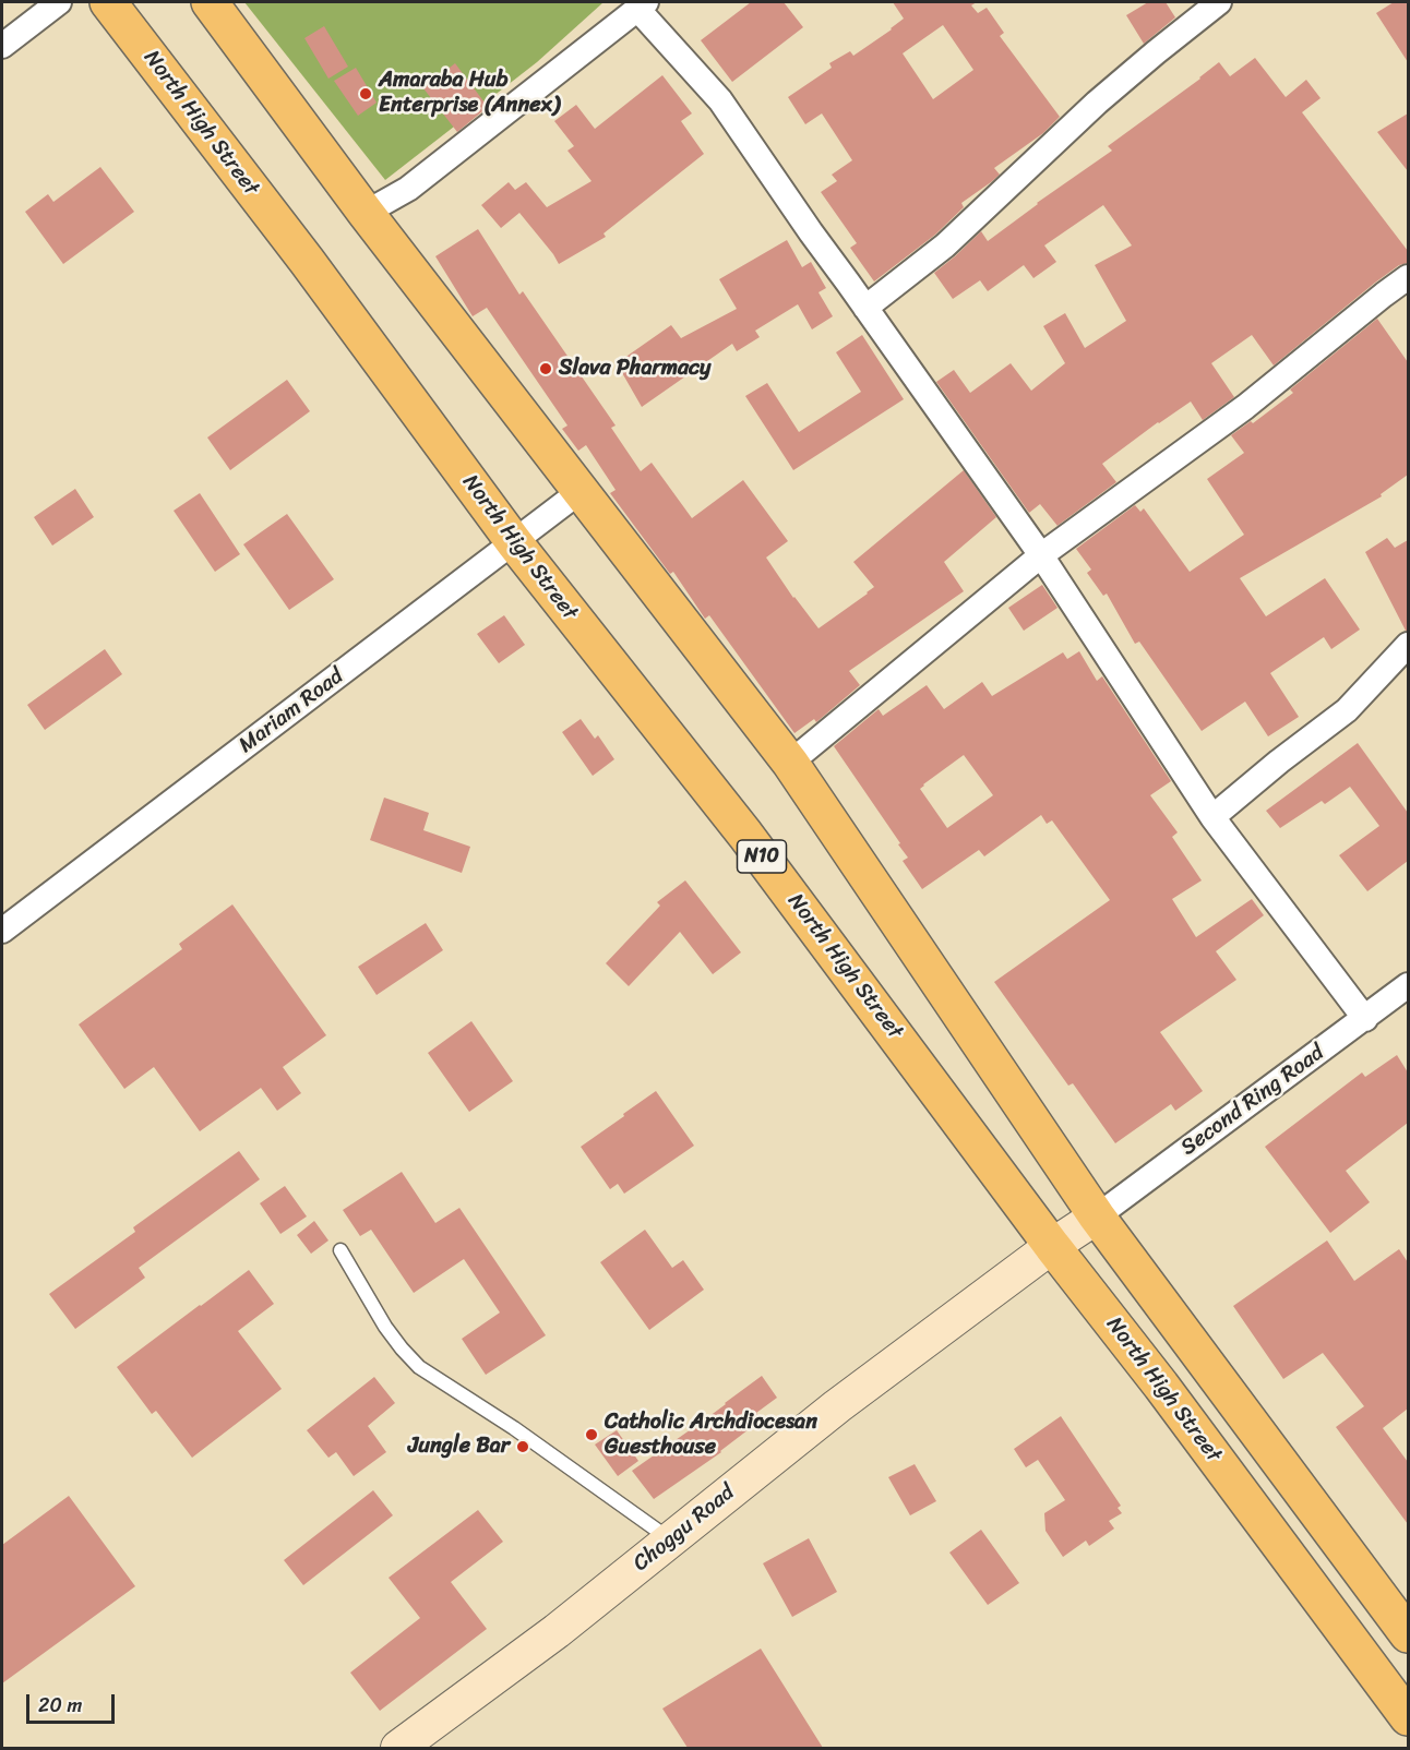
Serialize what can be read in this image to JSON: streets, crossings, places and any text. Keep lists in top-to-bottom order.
{
  "streets": {
    "highway": ["North High Street", "N10"],
    "main road": ["Choggu Road"],
    "street": ["Mariam Road", "Second Ring Road"]
  },
  "crossings": [
    ["North High Street", "Mariam Road"],
    ["North High Street", "Choggu Road"],
    ["Second Ring Road", "Choggu Road"]
  ],
  "places": [
    "Amaraba Hub Enterprise (Annex)",
    "Slava Pharmacy",
    "Catholic Archdiocesan Guesthouse",
    "Jungle Bar"
  ],
  "scale_bar": "20 m"
}
